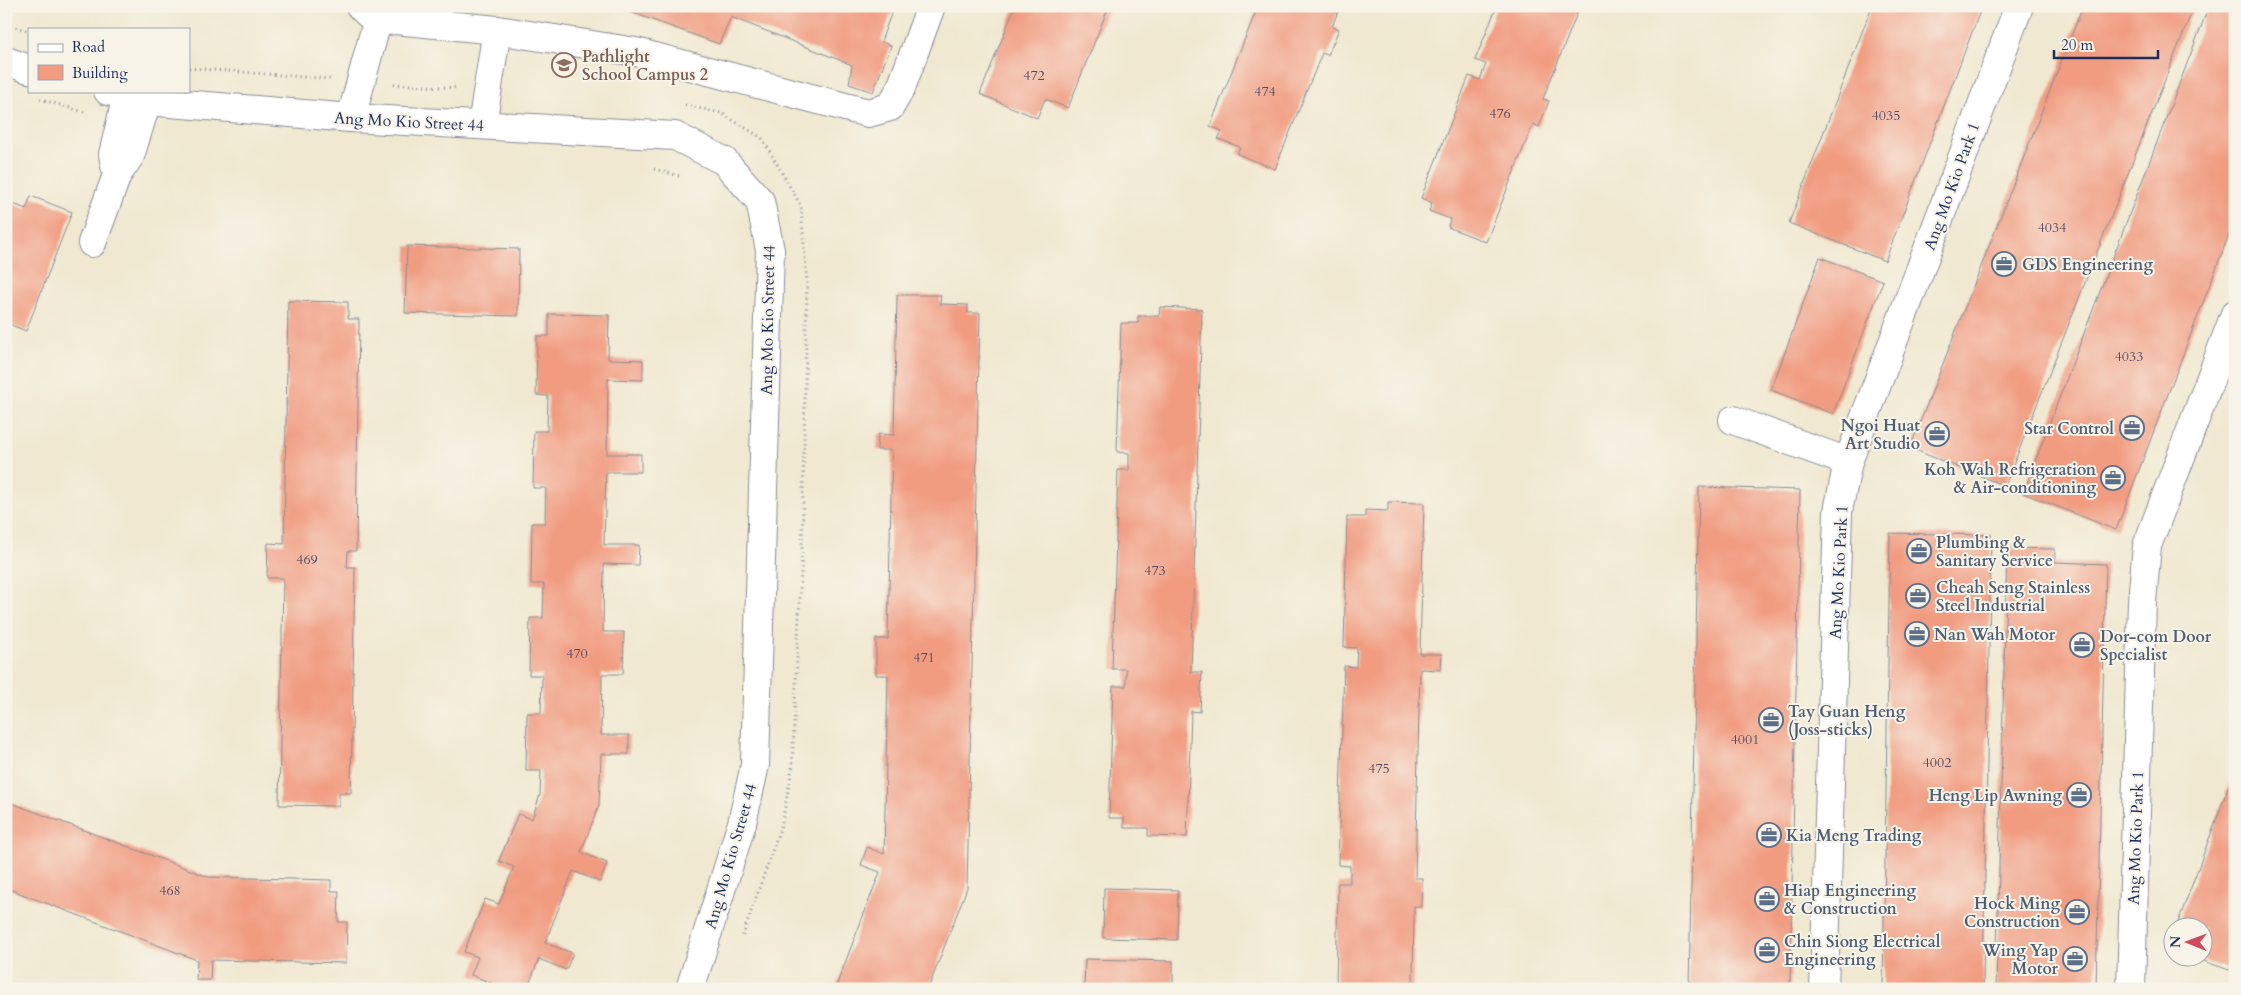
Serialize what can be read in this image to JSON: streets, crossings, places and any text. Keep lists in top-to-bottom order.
{
  "streets": {
    "street": ["Ang Mo Kio Street 44", "Ang Mo Kio Park 1"]
  },
  "places": {
    "school or university": ["Pathlight School Campus 2"],
    "office": [
      "GDS Engineering",
      "Star Control",
      "Ngoi Huat Art Studio",
      "Koh Wah Refrigeration & Air-conditioning",
      "Plumbing & Sanitary Service",
      "Cheah Seng Stainless Steel Industrial",
      "Nan Wah Motor",
      "Dor-com Door Specialist",
      "Tay Guan Heng (Joss-sticks)",
      "Heng Lip Awning",
      "Kia Meng Trading",
      "Hiap Engineering & Construction",
      "Hock Ming Construction",
      "Chin Siong Electrical Engineering",
      "Wing Yap Motor"
    ]
  },
  "house_numbers": [
    "472",
    "474",
    "476",
    "4035",
    "4034",
    "4033",
    "469",
    "473",
    "470",
    "471",
    "4001",
    "4002",
    "475",
    "468"
  ],
  "legend": ["Road", "Building"],
  "scale_bar": "20 m",
  "north": "left"
}
